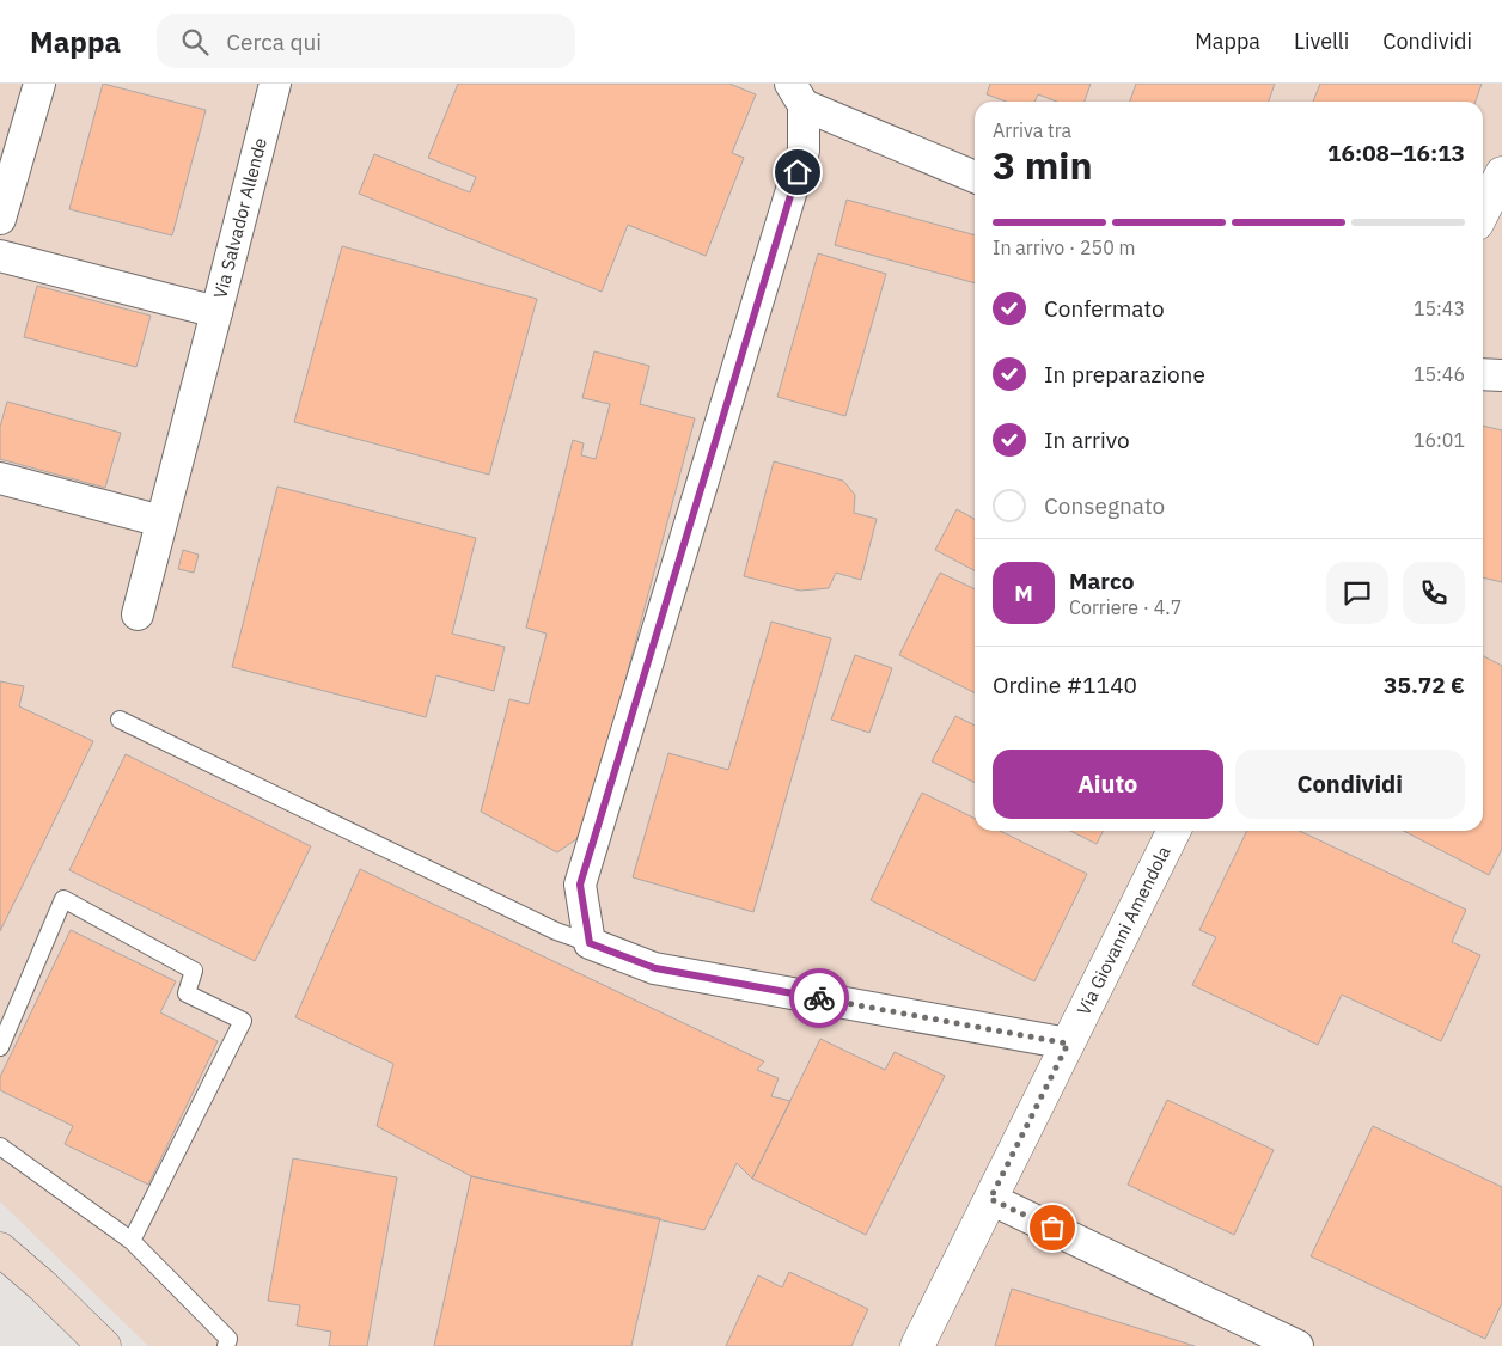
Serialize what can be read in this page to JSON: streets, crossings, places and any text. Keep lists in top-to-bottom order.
{
  "streets": {
    "street": ["Via Salvador Allende", "Via Giovanni Amendola"]
  },
  "page": {
    "header": "Mappa",
    "search": "Cerca qui",
    "nav": ["Mappa", "Livelli", "Condividi"],
    "heading": ["3 min", "Arriva tra", "16:08–16:13"],
    "panel": [
      "Marco",
      "Corriere · 4.7",
      "Ordine #1140",
      "35.72 €"
    ],
    "bar": "In arrivo · 250 m",
    "list": [
      ["Confermato", "15:43"],
      ["In preparazione", "15:46"],
      ["In arrivo", "16:01"],
      "Consegnato"
    ],
    "round": "M",
    "buttons": ["Aiuto", "Condividi"]
  }
}
